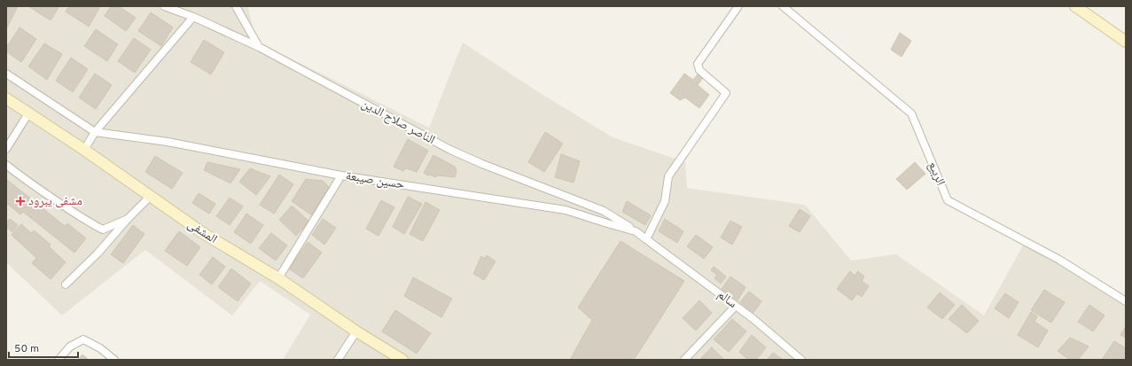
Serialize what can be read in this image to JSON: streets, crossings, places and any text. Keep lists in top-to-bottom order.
{
  "streets": {
    "street": [
      "الناصر صلاح الدين",
      "الربيع",
      "حسين صيبعة",
      "المشفى",
      "سالم"
    ]
  },
  "crossings": [
    ["الناصر صلاح الدين", "حسين صيبعة"],
    ["حسين صيبعة", "سالم"]
  ],
  "places": {
    "health": ["مشفى يبرود"]
  },
  "scale_bar": "50 m"
}
